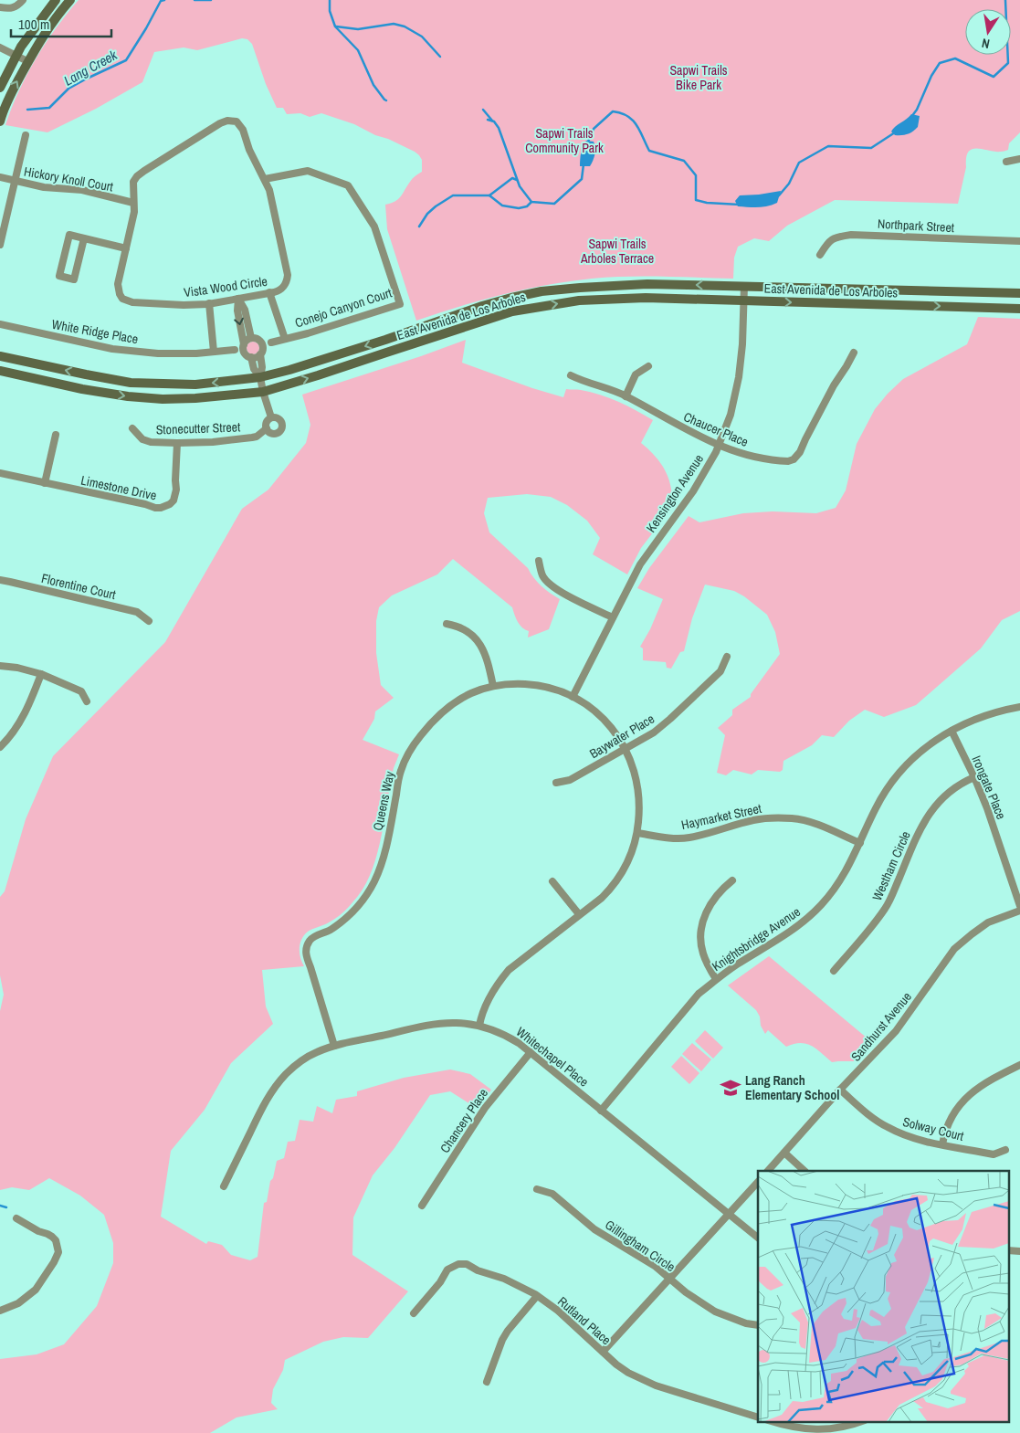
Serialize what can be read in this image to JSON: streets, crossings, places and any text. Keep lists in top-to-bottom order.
{
  "streets": {
    "main road": ["East Avenida de Los Arboles"],
    "street": [
      "Hickory Knoll Court",
      "Northpark Street",
      "Vista Wood Circle",
      "Conejo Canyon Court",
      "White Ridge Place",
      "Stonecutter Street",
      "Chaucer Place",
      "Limestone Drive",
      "Kensington Avenue",
      "Florentine Court",
      "Baywater Place",
      "Irongate Place",
      "Queens Way",
      "Haymarket Street",
      "Westham Circle",
      "Knightsbridge Avenue",
      "Sandhurst Avenue",
      "Whitechapel Place",
      "Chancery Place",
      "Solway Court",
      "Gillingham Circle",
      "Rutland Place"
    ]
  },
  "crossings": [
    ["Hickory Knoll Court", "Vista Wood Circle"],
    ["Vista Wood Circle", "Conejo Canyon Court"],
    ["East Avenida de Los Arboles", "Kensington Avenue"],
    ["Stonecutter Street", "Limestone Drive"],
    ["Chaucer Place", "Kensington Avenue"],
    ["Kensington Avenue", "Queens Way"],
    ["Baywater Place", "Queens Way"],
    ["Irongate Place", "Westham Circle"],
    ["Irongate Place", "Knightsbridge Avenue"],
    ["Queens Way", "Haymarket Street"],
    ["Queens Way", "Whitechapel Place"],
    ["Haymarket Street", "Knightsbridge Avenue"],
    ["Knightsbridge Avenue", "Whitechapel Place"],
    ["Sandhurst Avenue", "Solway Court"],
    ["Whitechapel Place", "Chancery Place"]
  ],
  "water": ["Lang Creek"],
  "parks": ["Sapwi Trails Bike Park", "Sapwi Trails Community Park", "Sapwi Trails Arboles Terrace"],
  "places": {
    "school or university": ["Lang Ranch Elementary School"]
  },
  "scale_bar": "100 m",
  "north": "bottom"
}
